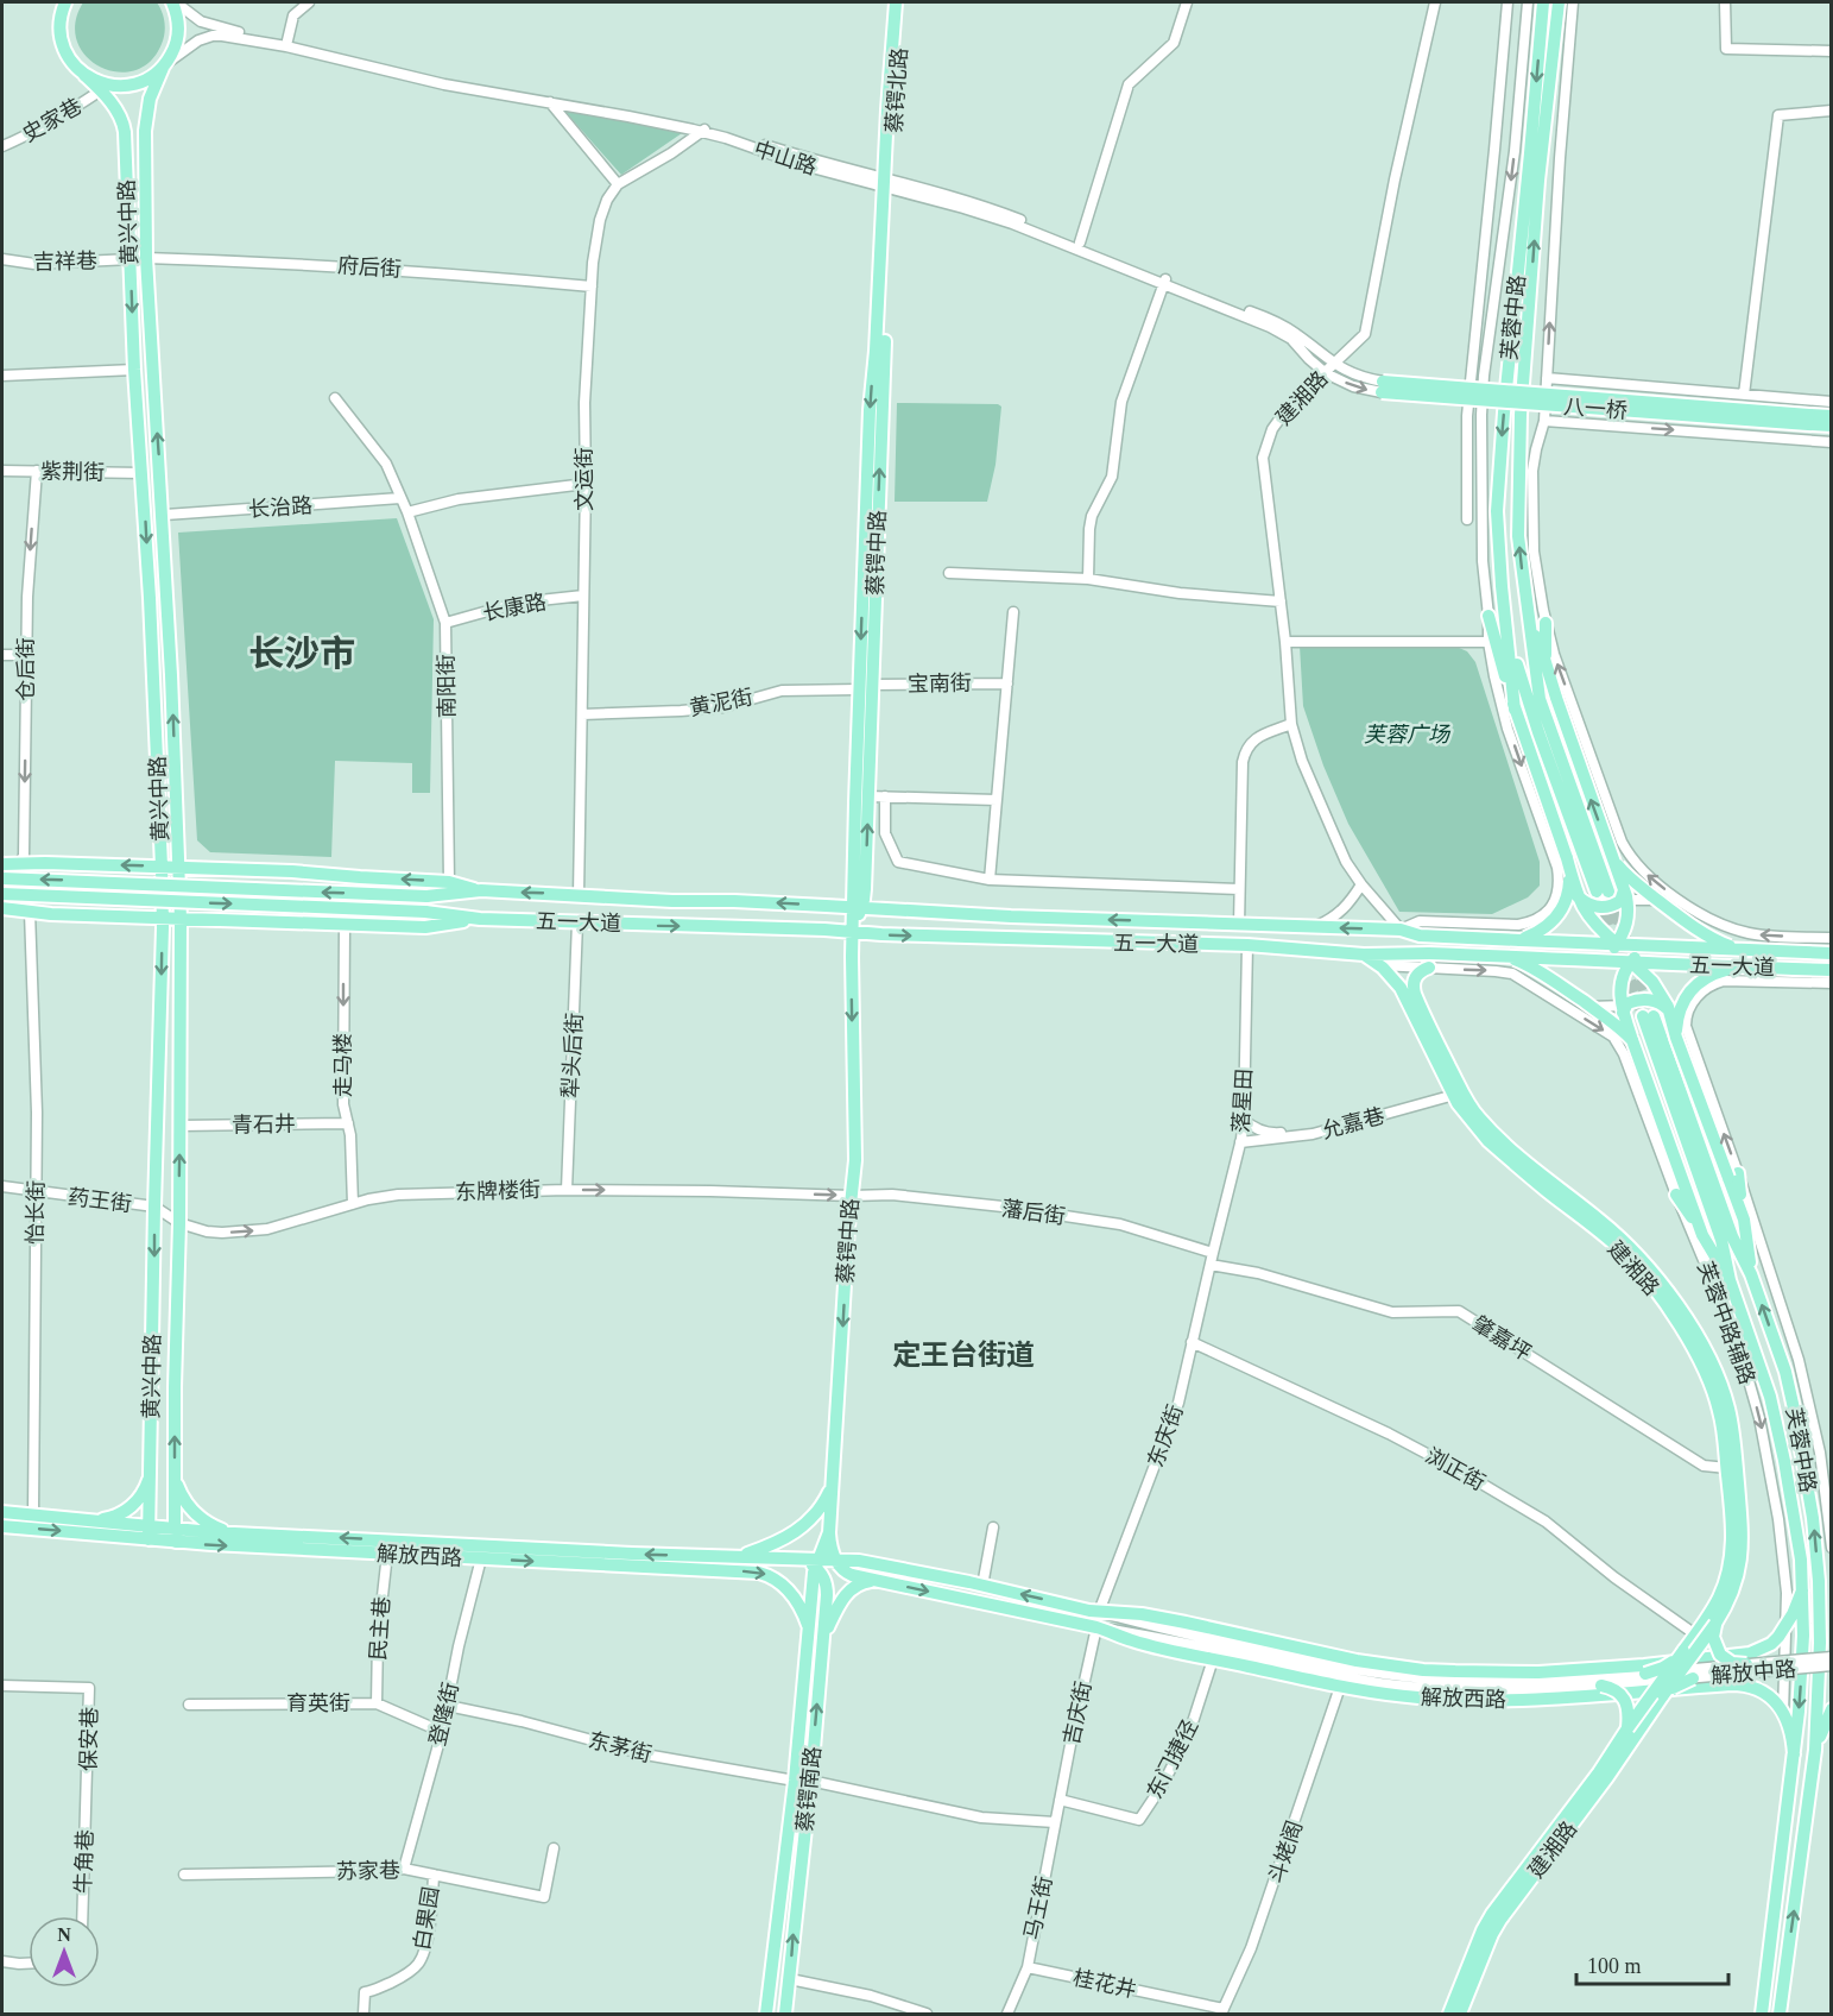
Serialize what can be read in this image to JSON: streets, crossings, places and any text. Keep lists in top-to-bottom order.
{
  "streets": {
    "main road": [
      "蔡锷北路",
      "黄兴中路",
      "芙蓉中路",
      "建湘路",
      "八一桥",
      "蔡锷中路",
      "五一大道",
      "解放西路",
      "蔡锷南路"
    ],
    "street": [
      "史家巷",
      "中山路",
      "吉祥巷",
      "府后街",
      "紫荆街",
      "文运街",
      "长治路",
      "长康路",
      "仓后街",
      "宝南街",
      "南阳街",
      "黄泥街",
      "犁头后街",
      "走马楼",
      "落星田",
      "允嘉巷",
      "青石井",
      "东牌楼街",
      "药王街",
      "怡长街",
      "藩后街",
      "芙蓉中路辅路",
      "肇嘉坪",
      "东庆街",
      "浏正街",
      "民主巷",
      "解放中路",
      "育英街",
      "吉庆街",
      "登隆街",
      "保安巷",
      "东茅街",
      "东门捷径",
      "斗姥阁",
      "牛角巷",
      "苏家巷",
      "马王街",
      "白果园",
      "桂花井"
    ]
  },
  "crossings": [
    ["蔡锷北路", "中山路"],
    ["蔡锷北路", "蔡锷中路"],
    ["史家巷", "黄兴中路"],
    ["中山路", "黄兴中路"],
    ["中山路", "建湘路"],
    ["中山路", "八一桥"],
    ["中山路", "蔡锷中路"],
    ["黄兴中路", "吉祥巷"],
    ["黄兴中路", "府后街"],
    ["黄兴中路", "紫荆街"],
    ["黄兴中路", "长治路"],
    ["黄兴中路", "五一大道"],
    ["黄兴中路", "青石井"],
    ["黄兴中路", "东牌楼街"],
    ["黄兴中路", "药王街"],
    ["黄兴中路", "解放西路"],
    ["府后街", "文运街"],
    ["芙蓉中路", "五一大道"],
    ["芙蓉中路", "芙蓉中路辅路"],
    ["芙蓉中路", "解放西路"],
    ["建湘路", "五一大道"],
    ["建湘路", "允嘉巷"],
    ["建湘路", "芙蓉中路辅路"],
    ["建湘路", "肇嘉坪"],
    ["建湘路", "浏正街"],
    ["建湘路", "解放西路"],
    ["建湘路", "解放中路"],
    ["紫荆街", "仓后街"],
    ["文运街", "长康路"],
    ["文运街", "黄泥街"],
    ["文运街", "五一大道"],
    ["长治路", "南阳街"],
    ["蔡锷中路", "宝南街"],
    ["蔡锷中路", "黄泥街"],
    ["蔡锷中路", "五一大道"],
    ["蔡锷中路", "东牌楼街"],
    ["蔡锷中路", "藩后街"],
    ["蔡锷中路", "解放西路"],
    ["蔡锷中路", "蔡锷南路"],
    ["长康路", "南阳街"],
    ["仓后街", "五一大道"],
    ["南阳街", "五一大道"],
    ["五一大道", "犁头后街"],
    ["五一大道", "走马楼"],
    ["五一大道", "落星田"],
    ["五一大道", "怡长街"],
    ["犁头后街", "东牌楼街"],
    ["走马楼", "青石井"],
    ["走马楼", "东牌楼街"],
    ["落星田", "允嘉巷"],
    ["落星田", "藩后街"],
    ["落星田", "东庆街"],
    ["东牌楼街", "药王街"],
    ["东牌楼街", "藩后街"],
    ["药王街", "怡长街"],
    ["怡长街", "解放西路"],
    ["藩后街", "东庆街"],
    ["芙蓉中路辅路", "解放西路"],
    ["肇嘉坪", "东庆街"],
    ["东庆街", "浏正街"],
    ["东庆街", "解放西路"],
    ["解放西路", "民主巷"],
    ["解放西路", "解放中路"],
    ["解放西路", "吉庆街"],
    ["解放西路", "登隆街"],
    ["解放西路", "东门捷径"],
    ["解放西路", "蔡锷南路"],
    ["解放西路", "斗姥阁"],
    ["民主巷", "育英街"],
    ["育英街", "登隆街"],
    ["吉庆街", "东门捷径"],
    ["吉庆街", "马王街"],
    ["登隆街", "东茅街"],
    ["登隆街", "苏家巷"],
    ["保安巷", "牛角巷"],
    ["东茅街", "蔡锷南路"],
    ["东门捷径", "马王街"],
    ["斗姥阁", "桂花井"],
    ["苏家巷", "白果园"],
    ["马王街", "桂花井"]
  ],
  "one_way": ["仓后街", "走马楼", "东牌楼街"],
  "districts": ["长沙市", "定王台街道"],
  "parks": ["芙蓉广场"],
  "scale_bar": "100 m",
  "north": "top"
}
